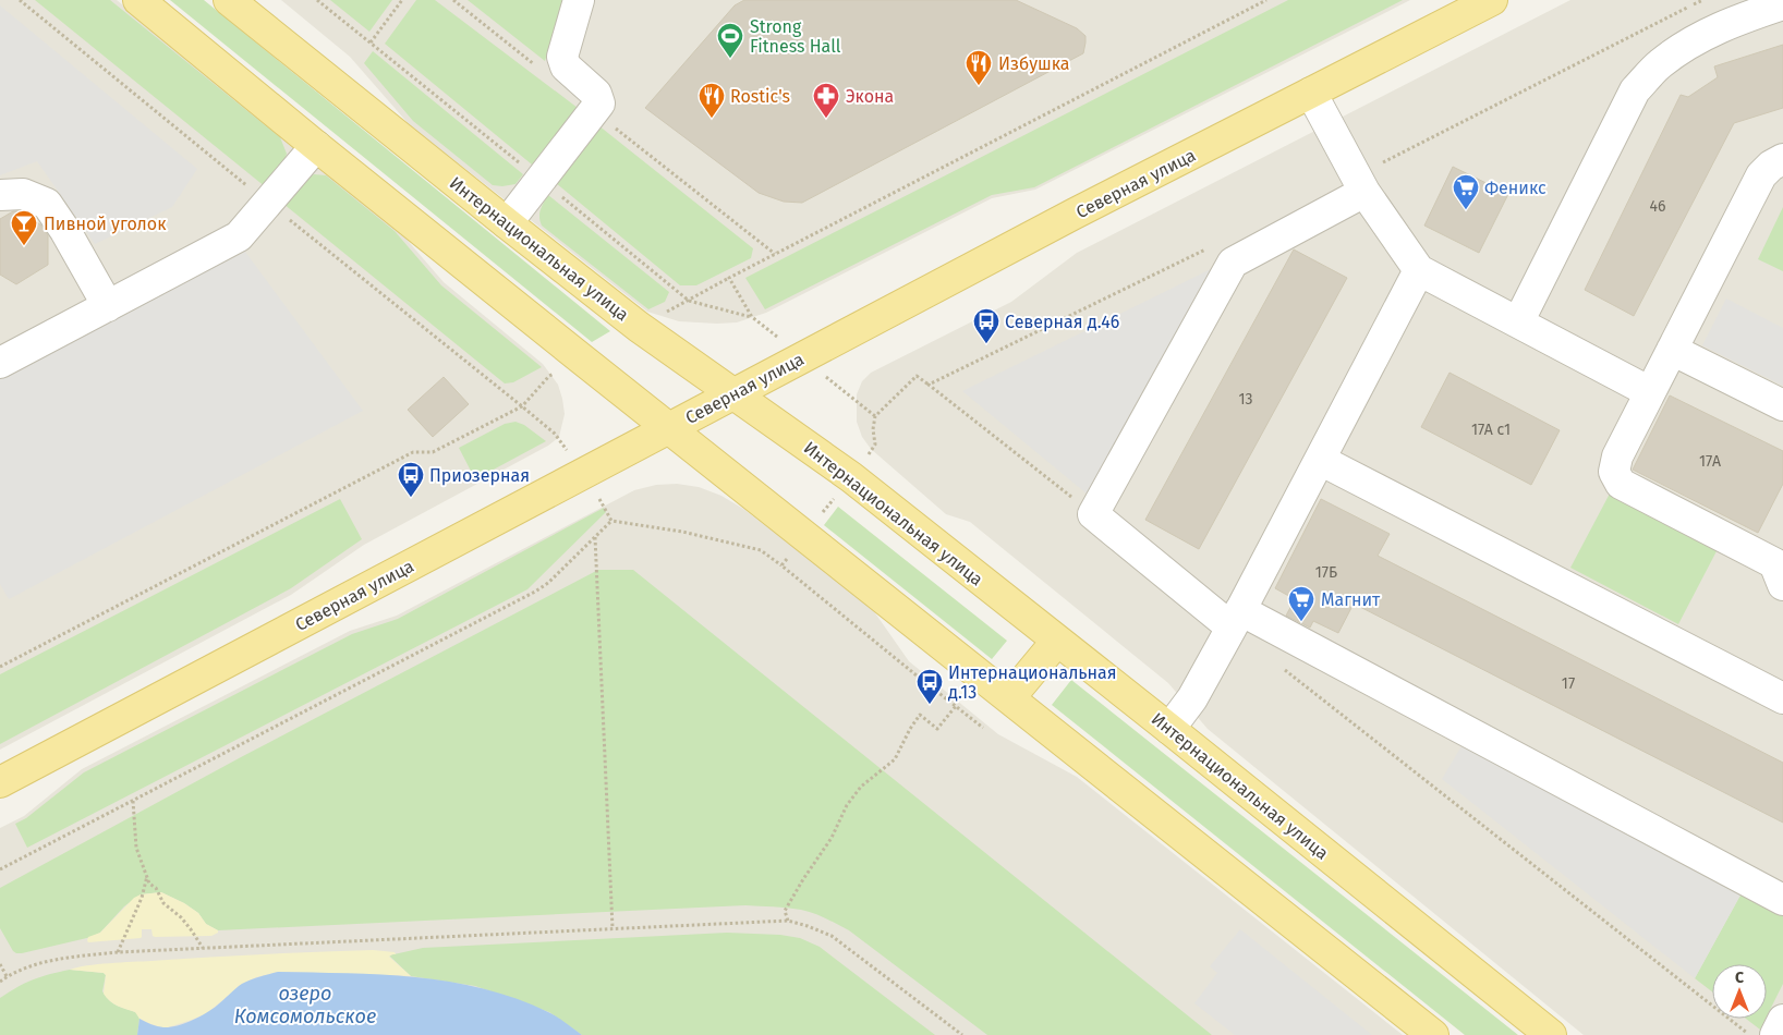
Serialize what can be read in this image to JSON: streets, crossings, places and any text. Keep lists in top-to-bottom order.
{
  "streets": {
    "main road": ["Северная улица", "Интернациональная улица"]
  },
  "crossings": [
    ["Северная улица", "Интернациональная улица"]
  ],
  "water": ["озеро Комсомольское"],
  "places": {
    "sports": ["Strong Fitness Hall"],
    "restaurant": ["Избушка", "Rostic's"],
    "pharmacy": ["Экона"],
    "supermarket": ["Феникс", "Магнит"],
    "bar": ["Пивной уголок"],
    "bus stop": ["Северная д.46", "Приозерная", "Интернациональная д.13"]
  },
  "house_numbers": [
    "46",
    "13",
    "17А с1",
    "17А",
    "17Б",
    "17"
  ],
  "north": "top"
}
